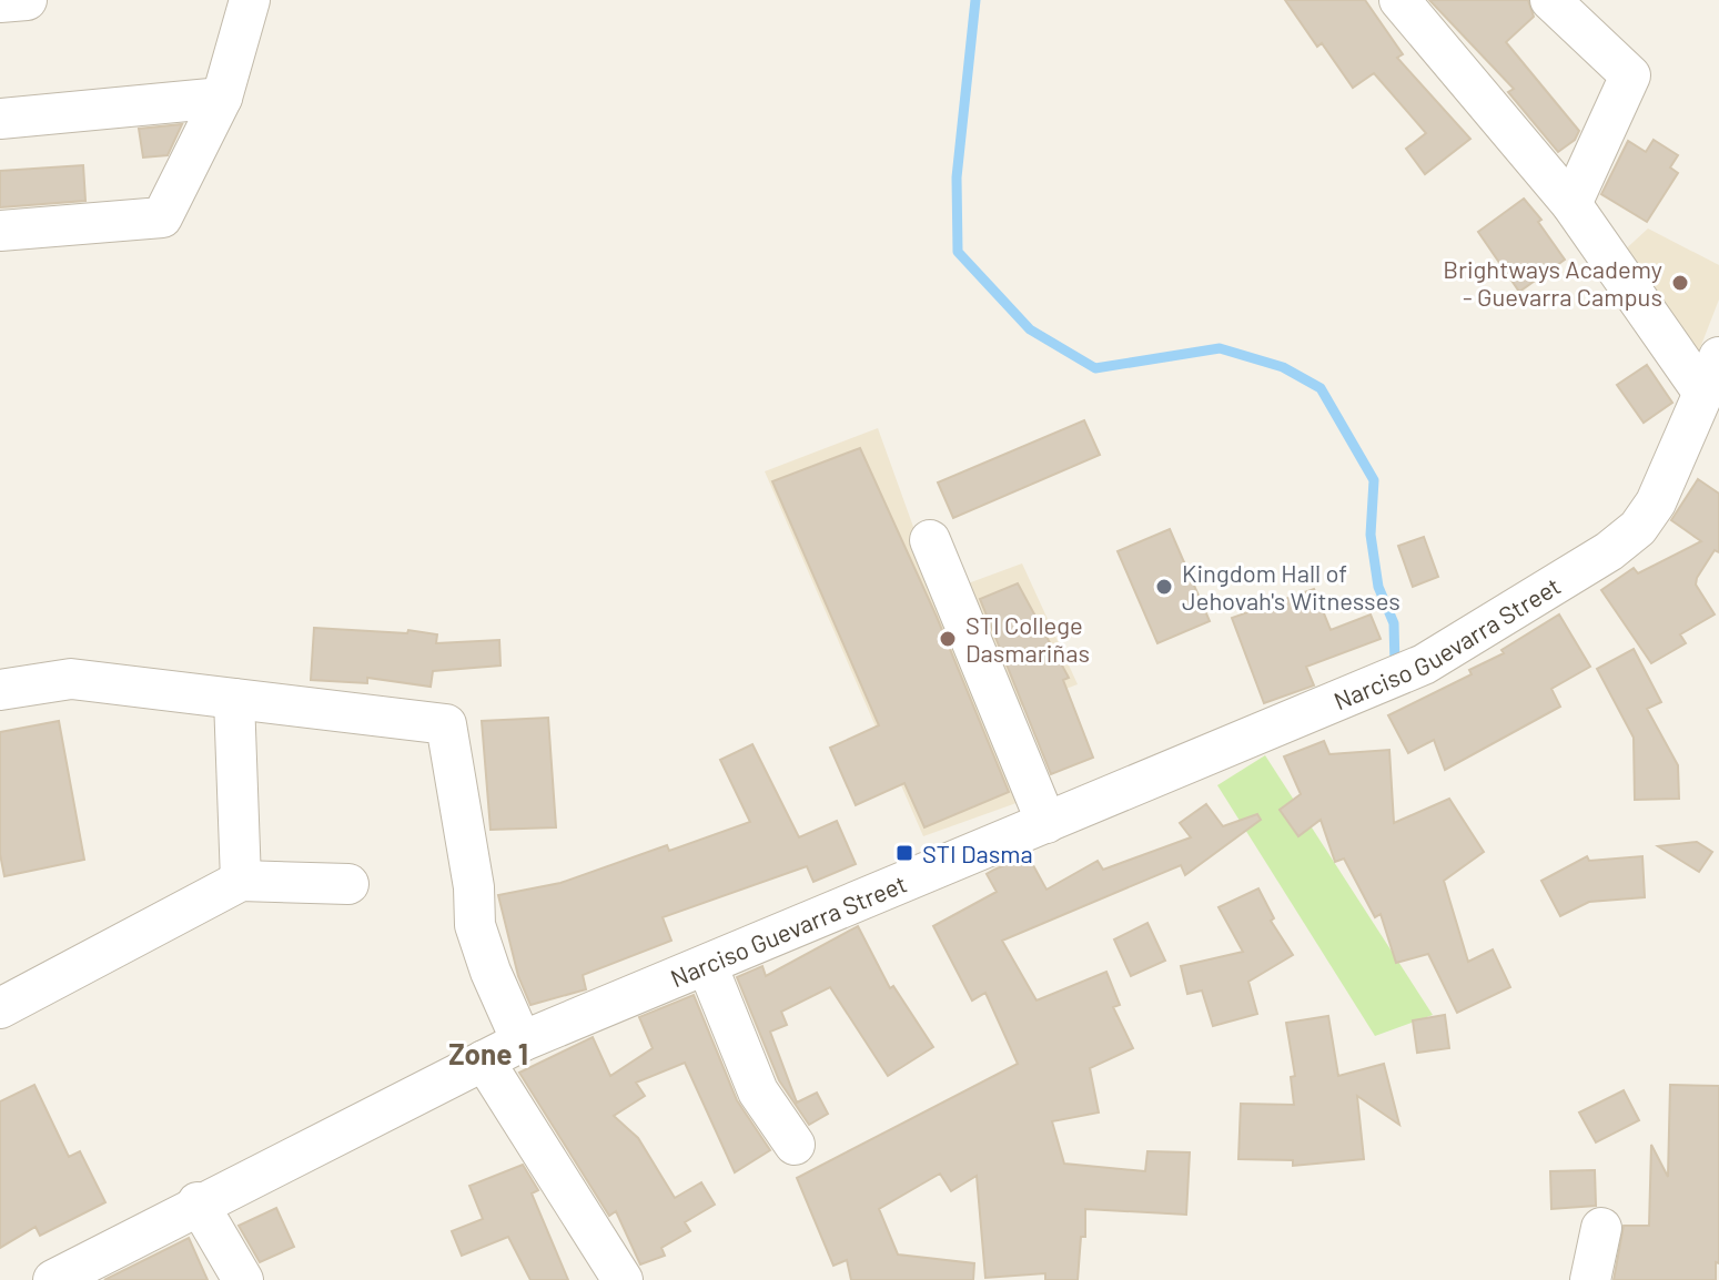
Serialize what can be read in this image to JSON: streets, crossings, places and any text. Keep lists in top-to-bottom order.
{
  "streets": {
    "street": ["Narciso Guevarra Street"]
  },
  "districts": ["Zone 1"],
  "places": {
    "other": ["Brightways Academy - Guevarra Campus", "Kingdom Hall of Jehovah's Witnesses", "STI College Dasmariñas"],
    "transit": ["STI Dasma"]
  }
}
